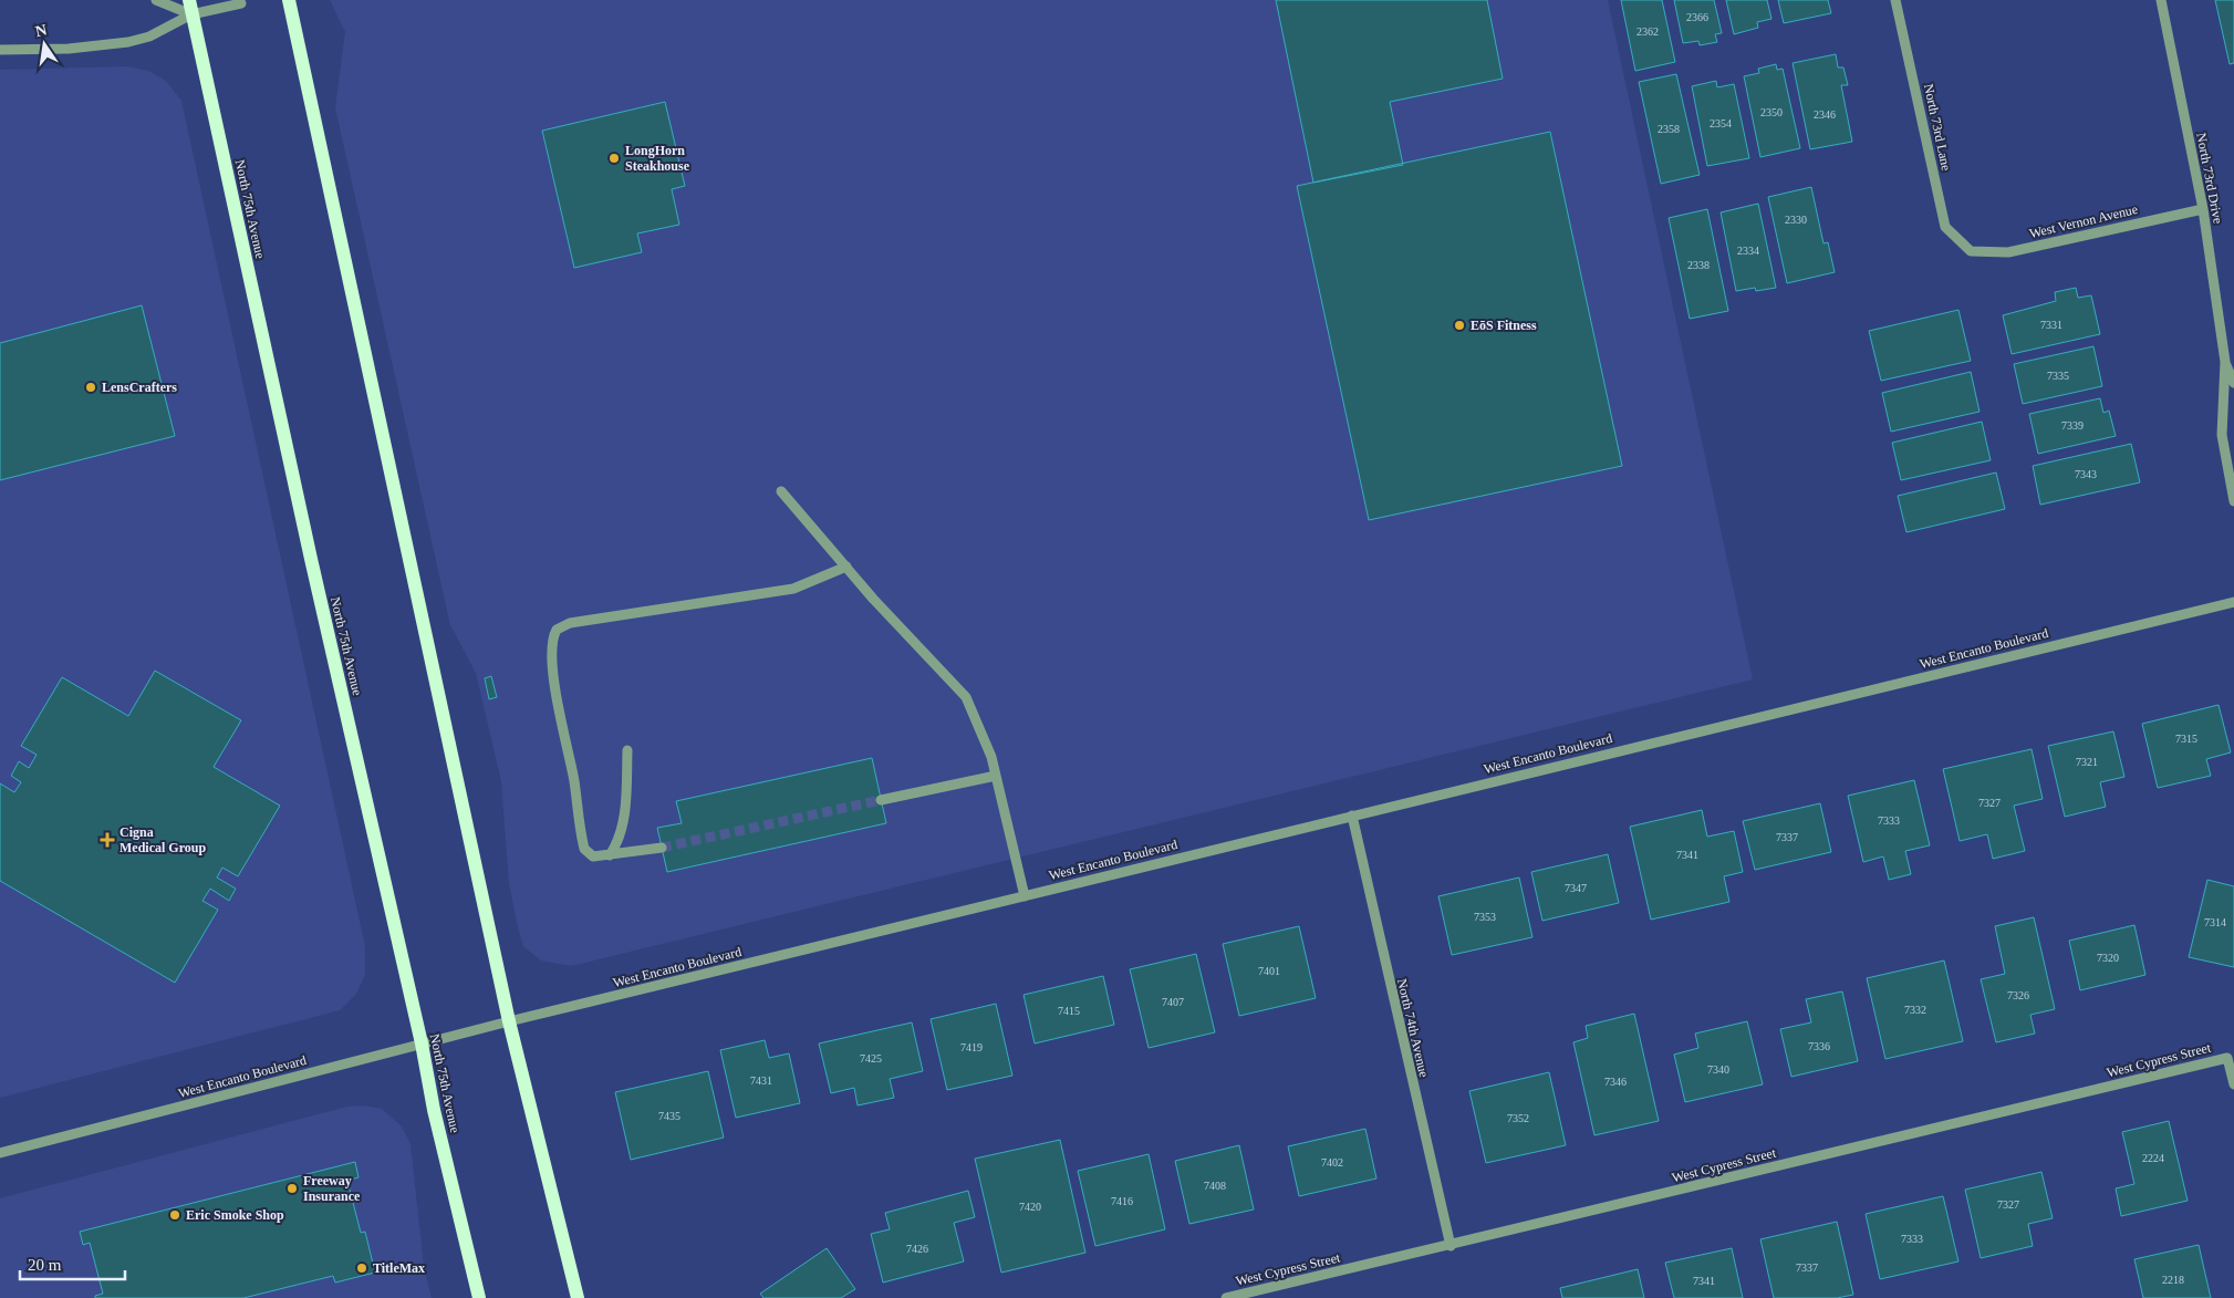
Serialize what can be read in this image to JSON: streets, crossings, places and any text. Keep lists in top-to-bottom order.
{
  "streets": {
    "main road": ["North 75th Avenue"],
    "street": [
      "North 73rd Lane",
      "North 73rd Drive",
      "West Vernon Avenue",
      "West Encanto Boulevard",
      "North 74th Avenue",
      "West Cypress Street"
    ]
  },
  "crossings": [
    ["North 73rd Lane", "West Vernon Avenue"],
    ["North 73rd Drive", "West Vernon Avenue"],
    ["North 75th Avenue", "West Encanto Boulevard"],
    ["West Encanto Boulevard", "North 74th Avenue"],
    ["North 74th Avenue", "West Cypress Street"]
  ],
  "places": {
    "other": [
      "LongHorn Steakhouse",
      "EōS Fitness",
      "LensCrafters",
      "Freeway Insurance",
      "Eric Smoke Shop",
      "TitleMax"
    ],
    "health": ["Cigna Medical Group"]
  },
  "house_numbers": [
    "2366",
    "2362",
    "2350",
    "2346",
    "2354",
    "2358",
    "2330",
    "2334",
    "2338",
    "7331",
    "7335",
    "7339",
    "7343",
    "7315",
    "7321",
    "7327",
    "7333",
    "7337",
    "7341",
    "7347",
    "7353",
    "7314",
    "7320",
    "7401",
    "7326",
    "7407",
    "7332",
    "7415",
    "7336",
    "7419",
    "7425",
    "7340",
    "7431",
    "7346",
    "7435",
    "7352",
    "2224",
    "7402",
    "7408",
    "7416",
    "7327",
    "7420",
    "7333",
    "7426",
    "7337",
    "2218",
    "7341"
  ],
  "scale_bar": "20 m",
  "north": "top"
}
